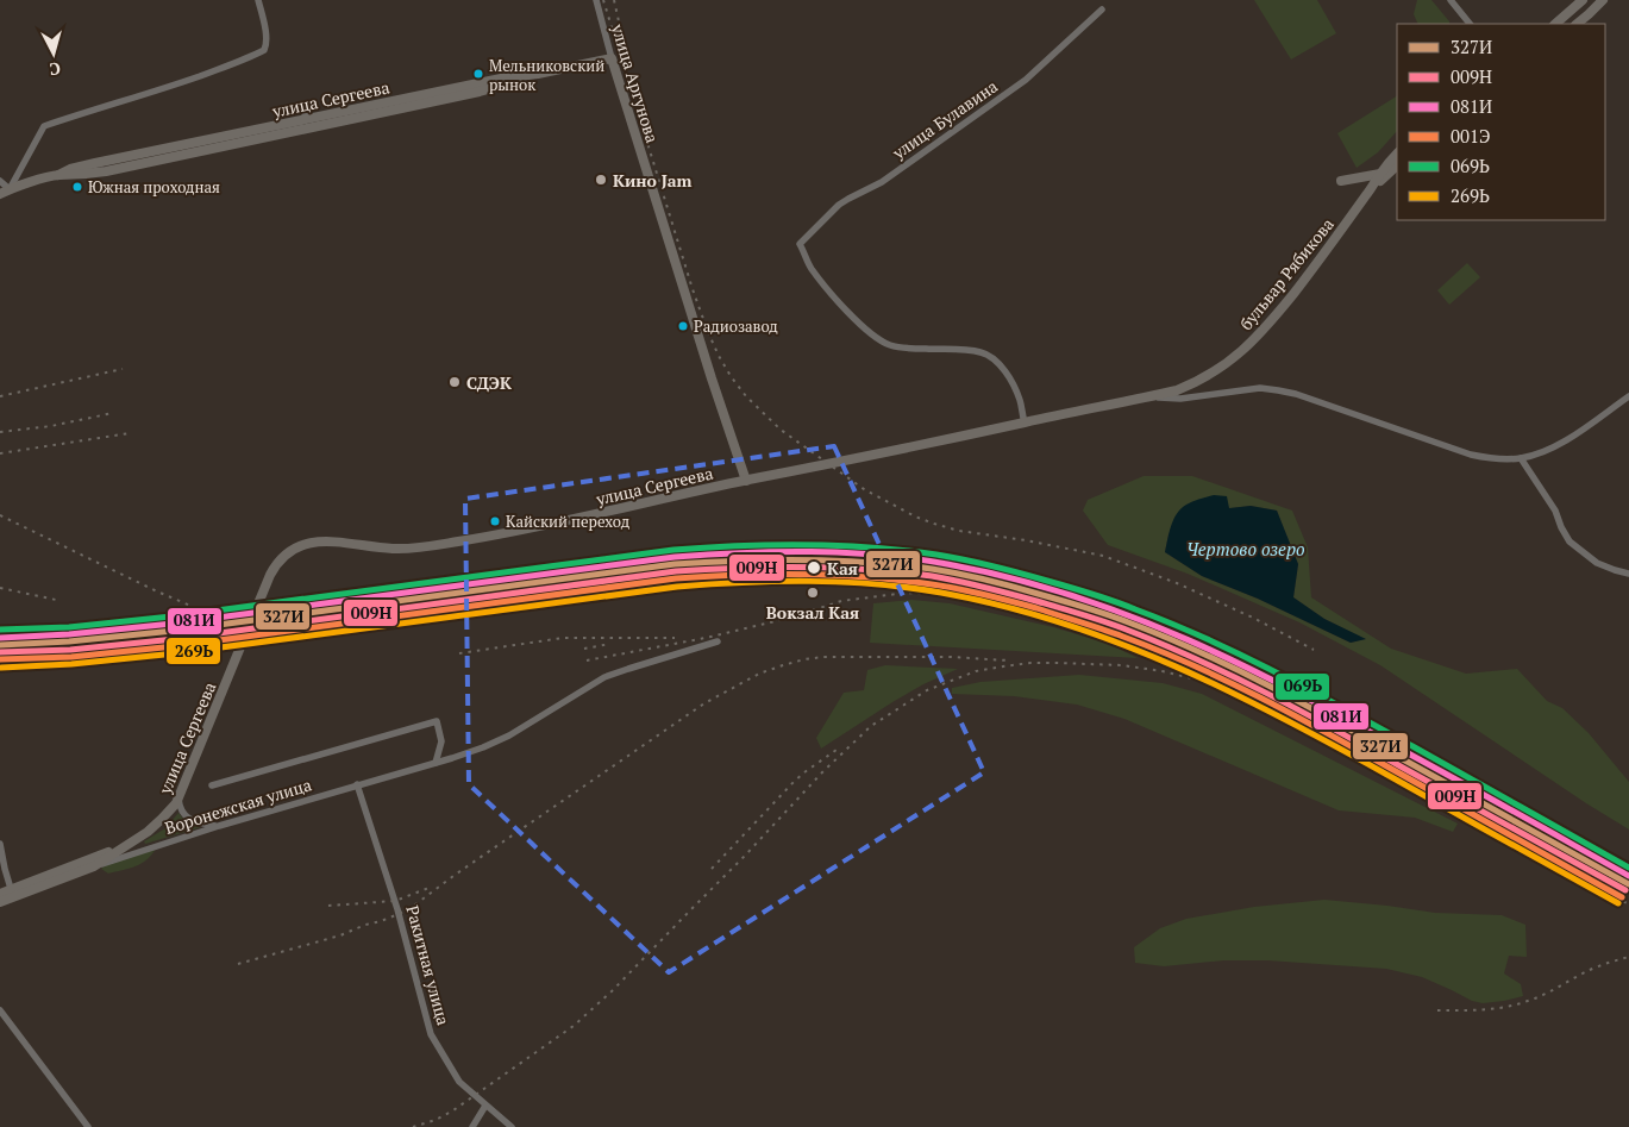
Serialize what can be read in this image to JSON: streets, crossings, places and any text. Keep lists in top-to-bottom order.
{
  "streets": {
    "main road": ["улица Аргунова", "улица Сергеева", "бульвар Рябикова"],
    "street": ["улица Булавина", "Воронежская улица", "Ракитная улица"]
  },
  "crossings": [
    ["улица Аргунова", "улица Сергеева"],
    ["улица Сергеева", "улица Булавина"],
    ["улица Сергеева", "бульвар Рябикова"],
    ["улица Сергеева", "Воронежская улица"],
    ["Воронежская улица", "Ракитная улица"]
  ],
  "water": ["Чертово озеро"],
  "places": [
    "Мельниковский рынок",
    "Кино Jam",
    "Южная проходная",
    "Радиозавод",
    "СДЭК",
    "Кайский переход",
    "Кая",
    "Вокзал Кая"
  ],
  "lines": [
    "transit line 069Ь",
    "transit line 081И",
    "transit line 327И",
    "transit line 009Н",
    "transit line 001Э",
    "transit line 269Ь"
  ],
  "legend": [
    "327И",
    "009Н",
    "081И",
    "001Э",
    "069Ь",
    "269Ь"
  ],
  "north": "bottom"
}
